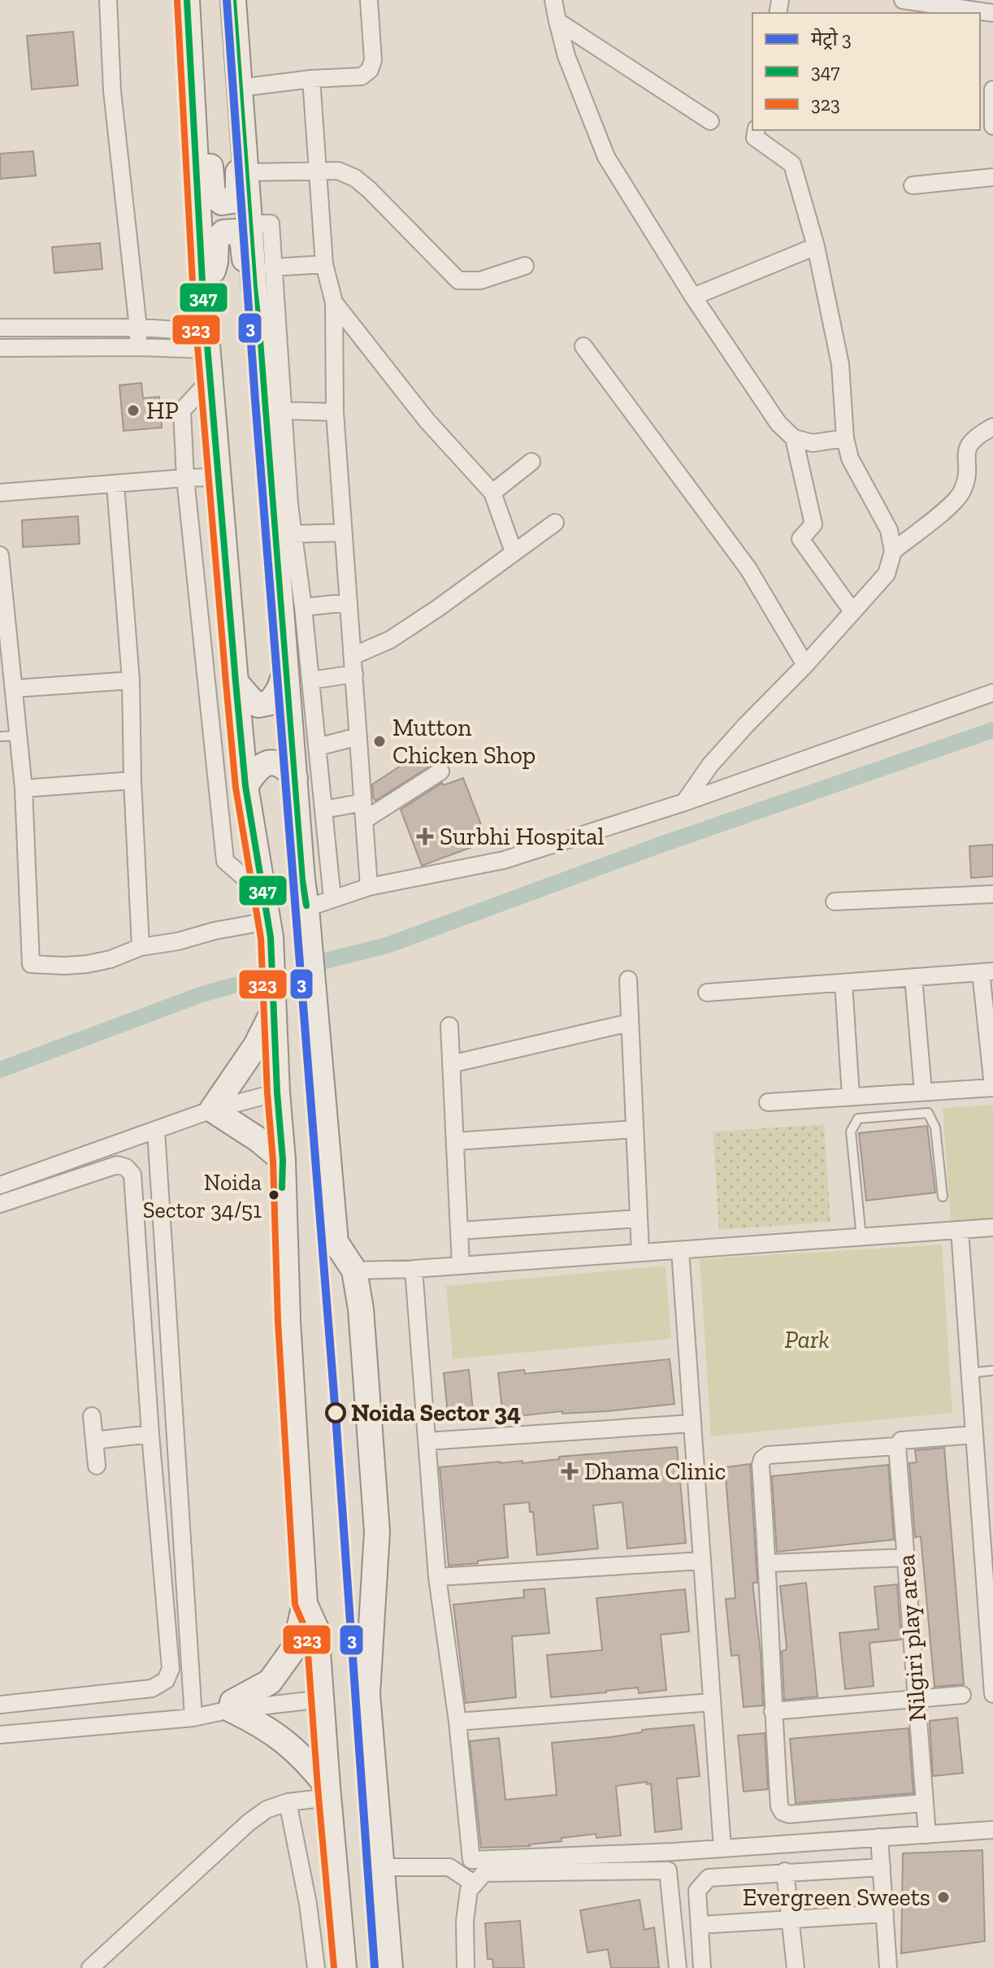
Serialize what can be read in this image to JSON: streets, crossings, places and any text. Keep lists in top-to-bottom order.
{
  "streets": {
    "street": ["Nilgiri play area"]
  },
  "parks": ["Park"],
  "places": {
    "other": [
      "HP",
      "Mutton Chicken Shop",
      "Noida Sector 34/51",
      "Noida Sector 34",
      "Evergreen Sweets"
    ],
    "health": ["Surbhi Hospital", "Dhama Clinic"]
  },
  "lines": ["metro line 3", "transit line 347", "transit line 323"],
  "legend": ["मेट्रो 3", "347", "323"]
}
